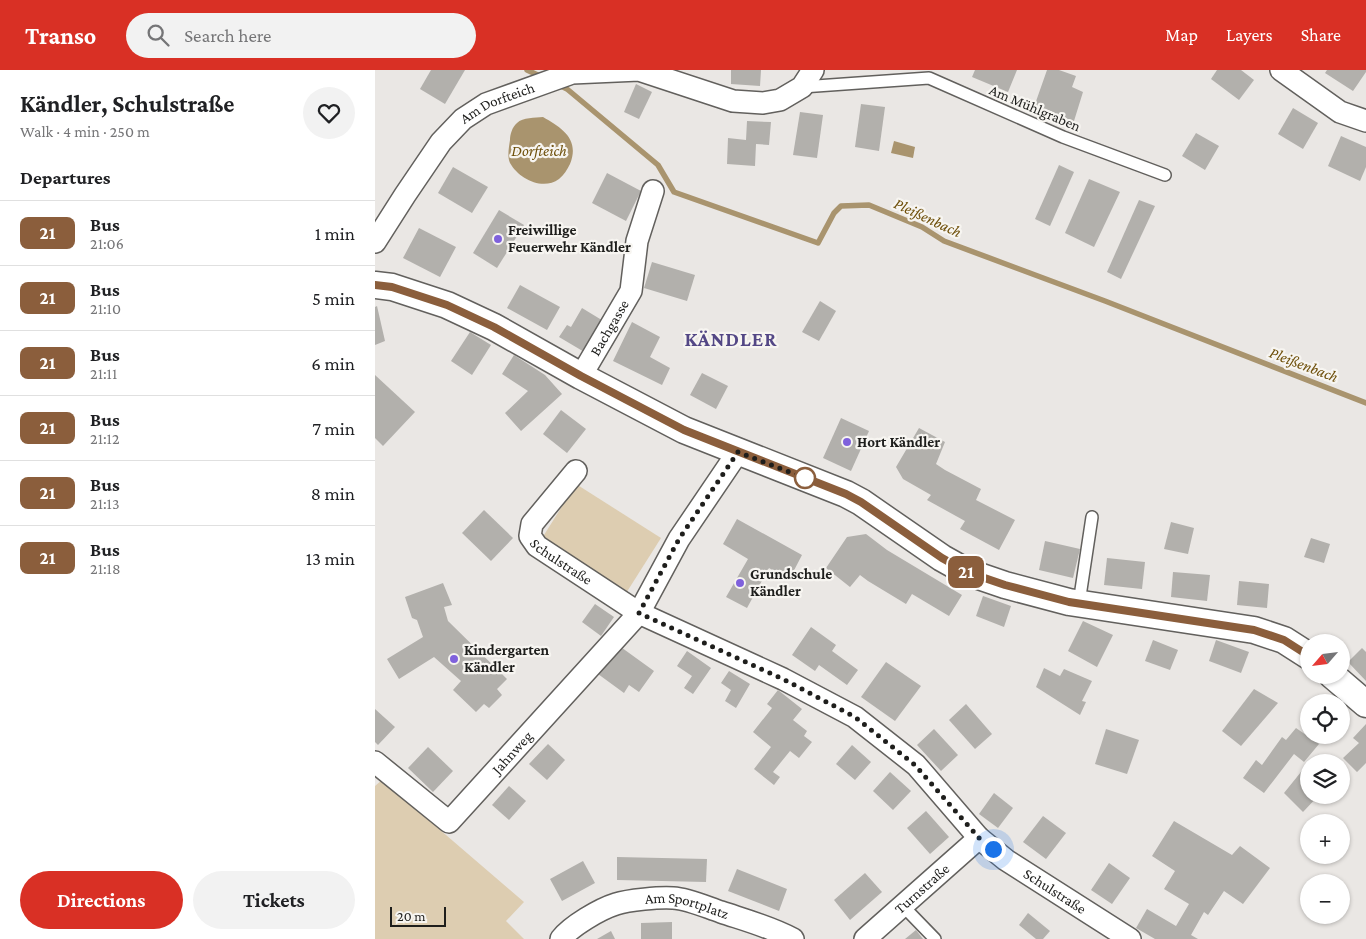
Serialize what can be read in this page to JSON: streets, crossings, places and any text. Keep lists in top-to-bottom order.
{
  "streets": {
    "street": [
      "Am Dorfteich",
      "Bachgasse",
      "Schulstraße",
      "Jahnweg",
      "Turnstraße",
      "Am Sportplatz"
    ],
    "lane": ["Am Mühlgraben"]
  },
  "crossings": [
    ["Am Dorfteich", "Am Mühlgraben"],
    ["Schulstraße", "Jahnweg"],
    ["Schulstraße", "Turnstraße"]
  ],
  "districts": ["KÄNDLER"],
  "water": ["Dorfteich", "Pleißenbach"],
  "places": [
    "Freiwillige Feuerwehr Kändler",
    "Hort Kändler",
    "Grundschule Kändler",
    "Kindergarten Kändler"
  ],
  "lines": ["bus line 21"],
  "scale_bar": "20 m",
  "north": "bottom left",
  "page": {
    "header": "Transo",
    "search": "Search here",
    "nav": ["Map", "Layers", "Share"],
    "heading": [
      ["Kändler, Schulstraße", "Walk · 4 min · 250 m"],
      "Departures"
    ],
    "on_map": "21",
    "list": [
      {
        "mark": "21",
        "name": "Bus",
        "note": "21:06",
        "value": "1 min"
      },
      {
        "mark": "21",
        "name": "Bus",
        "note": "21:10",
        "value": "5 min"
      },
      {
        "mark": "21",
        "name": "Bus",
        "note": "21:11",
        "value": "6 min"
      },
      {
        "mark": "21",
        "name": "Bus",
        "note": "21:12",
        "value": "7 min"
      },
      {
        "mark": "21",
        "name": "Bus",
        "note": "21:13",
        "value": "8 min"
      },
      {
        "mark": "21",
        "name": "Bus",
        "note": "21:18",
        "value": "13 min"
      }
    ],
    "map_buttons": ["+", "−"],
    "buttons": ["Directions", "Tickets"],
    "scale": "20 m"
  }
}
